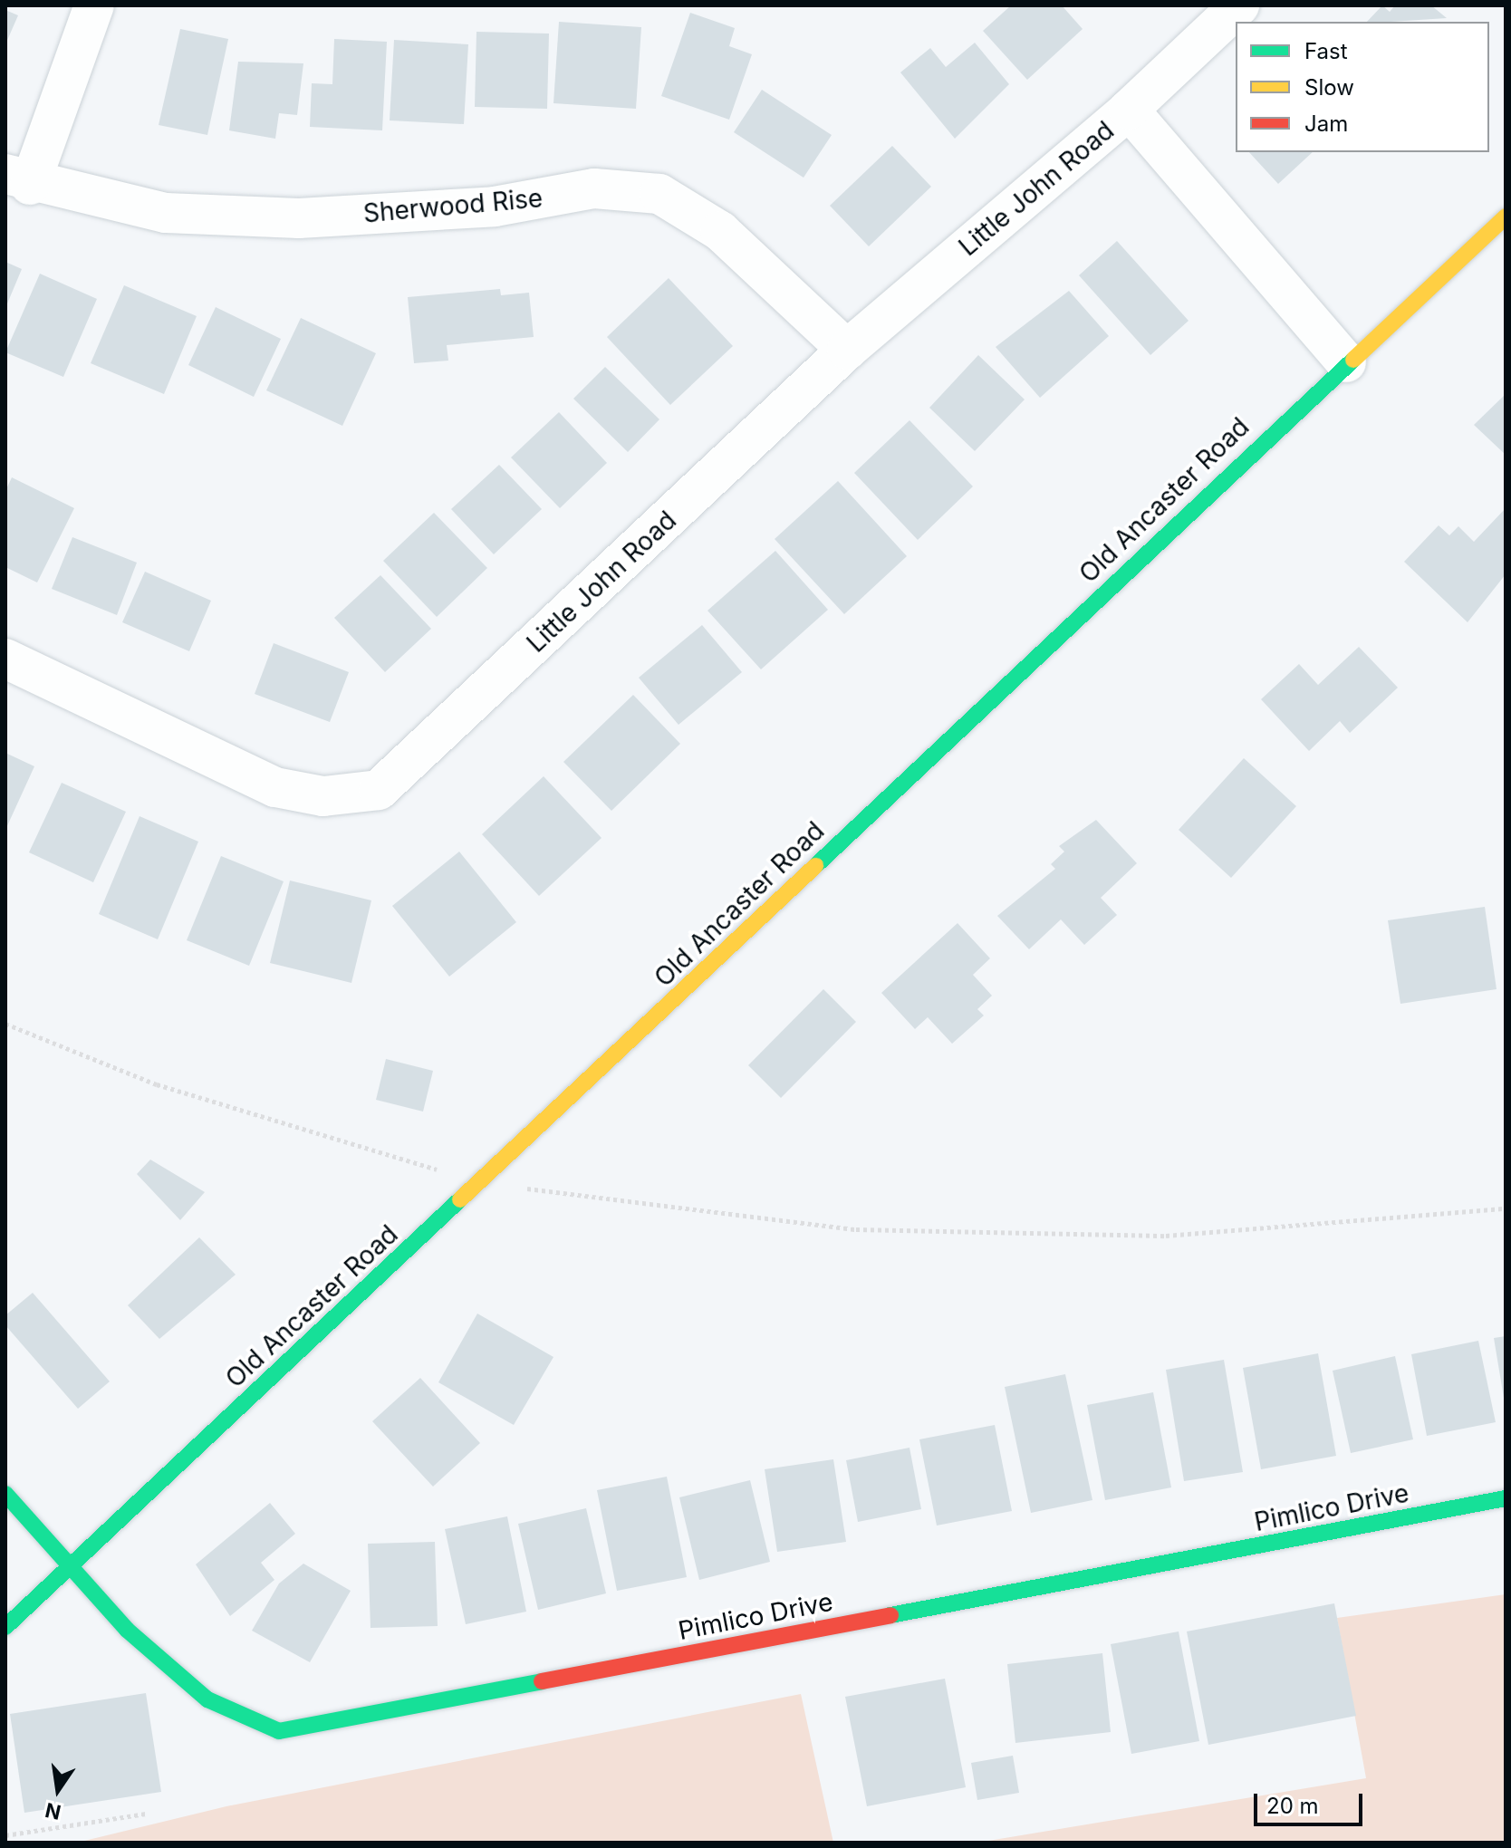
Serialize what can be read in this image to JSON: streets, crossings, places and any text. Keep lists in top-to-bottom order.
{
  "streets": {
    "street": [
      "Little John Road",
      "Sherwood Rise",
      "Old Ancaster Road",
      "Pimlico Drive"
    ]
  },
  "crossings": [
    ["Little John Road", "Sherwood Rise"],
    ["Little John Road", "Old Ancaster Road"],
    ["Old Ancaster Road", "Pimlico Drive"]
  ],
  "legend": ["Fast", "Slow", "Jam"],
  "scale_bar": "20 m",
  "north": "bottom"
}
